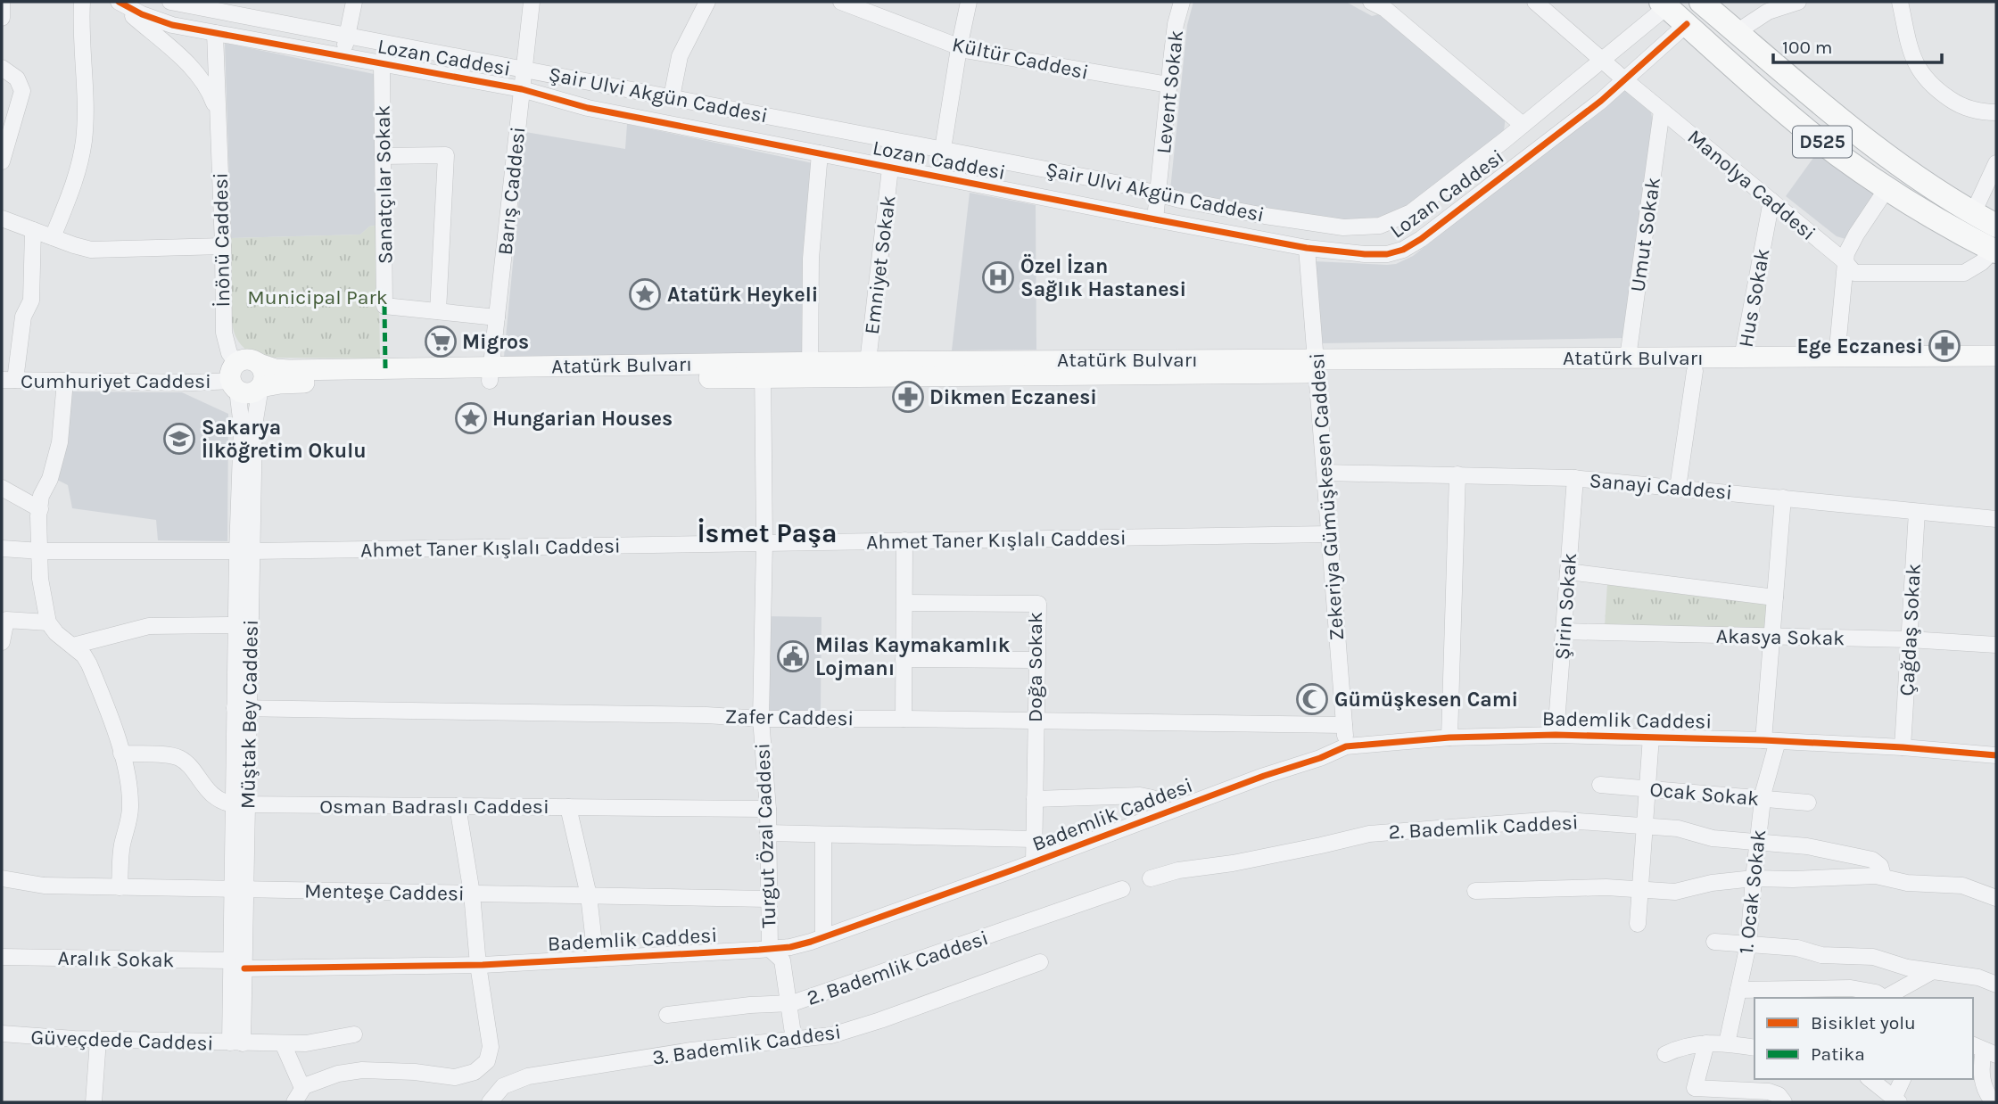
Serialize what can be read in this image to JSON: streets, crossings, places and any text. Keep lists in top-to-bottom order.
{
  "streets": {
    "highway": ["D525"],
    "main road": ["Atatürk Bulvarı"],
    "street": [
      "Lozan Caddesi",
      "Kültür Caddesi",
      "Levent Sokak",
      "Şair Ulvi Akgün Caddesi",
      "Sanatçılar Sokak",
      "Manolya Caddesi",
      "Barış Caddesi",
      "Umut Sokak",
      "İnönü Caddesi",
      "Emniyet Sokak",
      "Hus Sokak",
      "Cumhuriyet Caddesi",
      "Sanayi Caddesi",
      "Zekeriya Gümüşkesen Caddesi",
      "Ahmet Taner Kışlalı Caddesi",
      "Şirin Sokak",
      "Çağdaş Sokak",
      "Akasya Sokak",
      "Doğa Sokak",
      "Müştak Bey Caddesi",
      "Zafer Caddesi",
      "Bademlik Caddesi",
      "Ocak Sokak",
      "Osman Badraslı Caddesi",
      "2. Bademlik Caddesi",
      "Turgut Özal Caddesi",
      "Menteşe Caddesi",
      "1. Ocak Sokak",
      "Aralık Sokak",
      "Güveçdede Caddesi",
      "3. Bademlik Caddesi"
    ]
  },
  "crossings": [
    ["Lozan Caddesi", "Levent Sokak"],
    ["Lozan Caddesi", "D525"],
    ["Lozan Caddesi", "Sanatçılar Sokak"],
    ["Lozan Caddesi", "Manolya Caddesi"],
    ["Lozan Caddesi", "Barış Caddesi"],
    ["Lozan Caddesi", "İnönü Caddesi"],
    ["Lozan Caddesi", "Emniyet Sokak"],
    ["Lozan Caddesi", "Zekeriya Gümüşkesen Caddesi"],
    ["Kültür Caddesi", "Levent Sokak"],
    ["Levent Sokak", "Şair Ulvi Akgün Caddesi"],
    ["Şair Ulvi Akgün Caddesi", "D525"],
    ["Şair Ulvi Akgün Caddesi", "Manolya Caddesi"],
    ["Şair Ulvi Akgün Caddesi", "Barış Caddesi"],
    ["D525", "Manolya Caddesi"],
    ["Manolya Caddesi", "Umut Sokak"],
    ["Manolya Caddesi", "Hus Sokak"],
    ["Barış Caddesi", "Atatürk Bulvarı"],
    ["Umut Sokak", "Atatürk Bulvarı"],
    ["İnönü Caddesi", "Atatürk Bulvarı"],
    ["İnönü Caddesi", "Cumhuriyet Caddesi"],
    ["İnönü Caddesi", "Müştak Bey Caddesi"],
    ["Emniyet Sokak", "Atatürk Bulvarı"],
    ["Hus Sokak", "Atatürk Bulvarı"],
    ["Atatürk Bulvarı", "Cumhuriyet Caddesi"],
    ["Atatürk Bulvarı", "Zekeriya Gümüşkesen Caddesi"],
    ["Atatürk Bulvarı", "Müştak Bey Caddesi"],
    ["Atatürk Bulvarı", "Turgut Özal Caddesi"],
    ["Cumhuriyet Caddesi", "Müştak Bey Caddesi"],
    ["Sanayi Caddesi", "Zekeriya Gümüşkesen Caddesi"],
    ["Sanayi Caddesi", "Şirin Sokak"],
    ["Sanayi Caddesi", "Çağdaş Sokak"],
    ["Sanayi Caddesi", "1. Ocak Sokak"],
    ["Zekeriya Gümüşkesen Caddesi", "Ahmet Taner Kışlalı Caddesi"],
    ["Zekeriya Gümüşkesen Caddesi", "Zafer Caddesi"],
    ["Zekeriya Gümüşkesen Caddesi", "Bademlik Caddesi"],
    ["Ahmet Taner Kışlalı Caddesi", "Müştak Bey Caddesi"],
    ["Ahmet Taner Kışlalı Caddesi", "Turgut Özal Caddesi"],
    ["Şirin Sokak", "Akasya Sokak"],
    ["Şirin Sokak", "Bademlik Caddesi"],
    ["Çağdaş Sokak", "Akasya Sokak"],
    ["Çağdaş Sokak", "Bademlik Caddesi"],
    ["Akasya Sokak", "1. Ocak Sokak"],
    ["Doğa Sokak", "Zafer Caddesi"],
    ["Doğa Sokak", "Bademlik Caddesi"],
    ["Müştak Bey Caddesi", "Zafer Caddesi"],
    ["Müştak Bey Caddesi", "Bademlik Caddesi"],
    ["Müştak Bey Caddesi", "Osman Badraslı Caddesi"],
    ["Müştak Bey Caddesi", "Menteşe Caddesi"],
    ["Müştak Bey Caddesi", "Aralık Sokak"],
    ["Müştak Bey Caddesi", "Güveçdede Caddesi"],
    ["Zafer Caddesi", "Turgut Özal Caddesi"],
    ["Bademlik Caddesi", "Turgut Özal Caddesi"],
    ["Bademlik Caddesi", "1. Ocak Sokak"],
    ["Bademlik Caddesi", "Aralık Sokak"],
    ["Ocak Sokak", "1. Ocak Sokak"],
    ["Osman Badraslı Caddesi", "Turgut Özal Caddesi"],
    ["2. Bademlik Caddesi", "Turgut Özal Caddesi"],
    ["2. Bademlik Caddesi", "1. Ocak Sokak"],
    ["Turgut Özal Caddesi", "Menteşe Caddesi"],
    ["Turgut Özal Caddesi", "3. Bademlik Caddesi"]
  ],
  "districts": ["İsmet Paşa"],
  "parks": ["Municipal Park"],
  "places": {
    "hospital": ["Özel İzan Sağlık Hastanesi"],
    "place": ["Atatürk Heykeli", "Hungarian Houses"],
    "supermarket": ["Migros"],
    "pharmacy": ["Ege Eczanesi", "Dikmen Eczanesi"],
    "school or university": ["Sakarya İlköğretim Okulu"],
    "public building": ["Milas Kaymakamlık Lojmanı"],
    "mosque": ["Gümüşkesen Cami"]
  },
  "legend": ["Bisiklet yolu", "Patika"],
  "scale_bar": "100 m"
}
